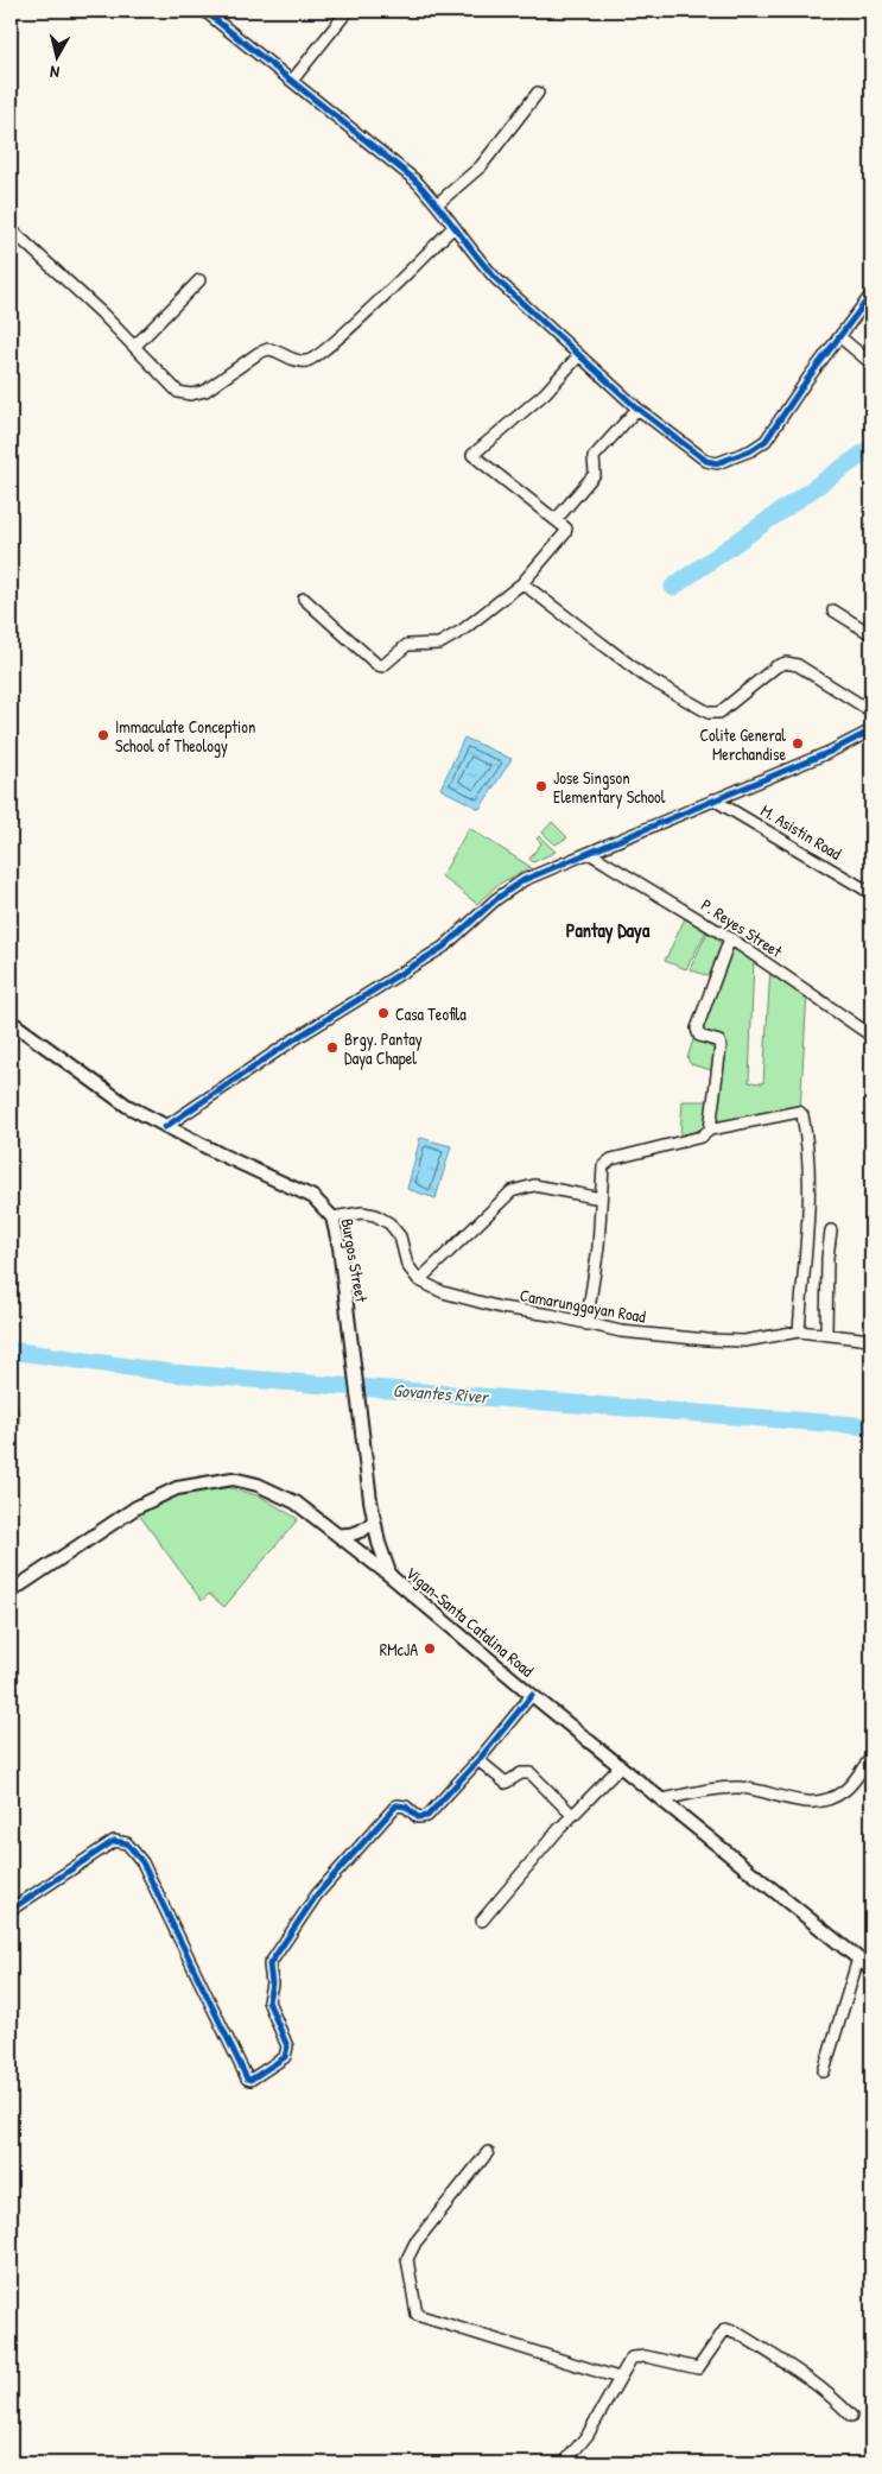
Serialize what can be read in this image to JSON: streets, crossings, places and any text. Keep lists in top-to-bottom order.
{
  "streets": {
    "main road": ["Burgos Street", "Vigan-Santa Catalina Road"],
    "street": ["M. Asistin Road", "P. Reyes Street", "Camarunggayan Road"]
  },
  "crossings": [
    ["Burgos Street", "Vigan-Santa Catalina Road"]
  ],
  "districts": ["Pantay Daya"],
  "water": ["Govantes River"],
  "places": [
    "Immaculate Conception School of Theology",
    "Colite General Merchandise",
    "Jose Singson Elementary School",
    "Casa Teofila",
    "Brgy. Pantay Daya Chapel",
    "RMcJA"
  ],
  "north": "bottom"
}
